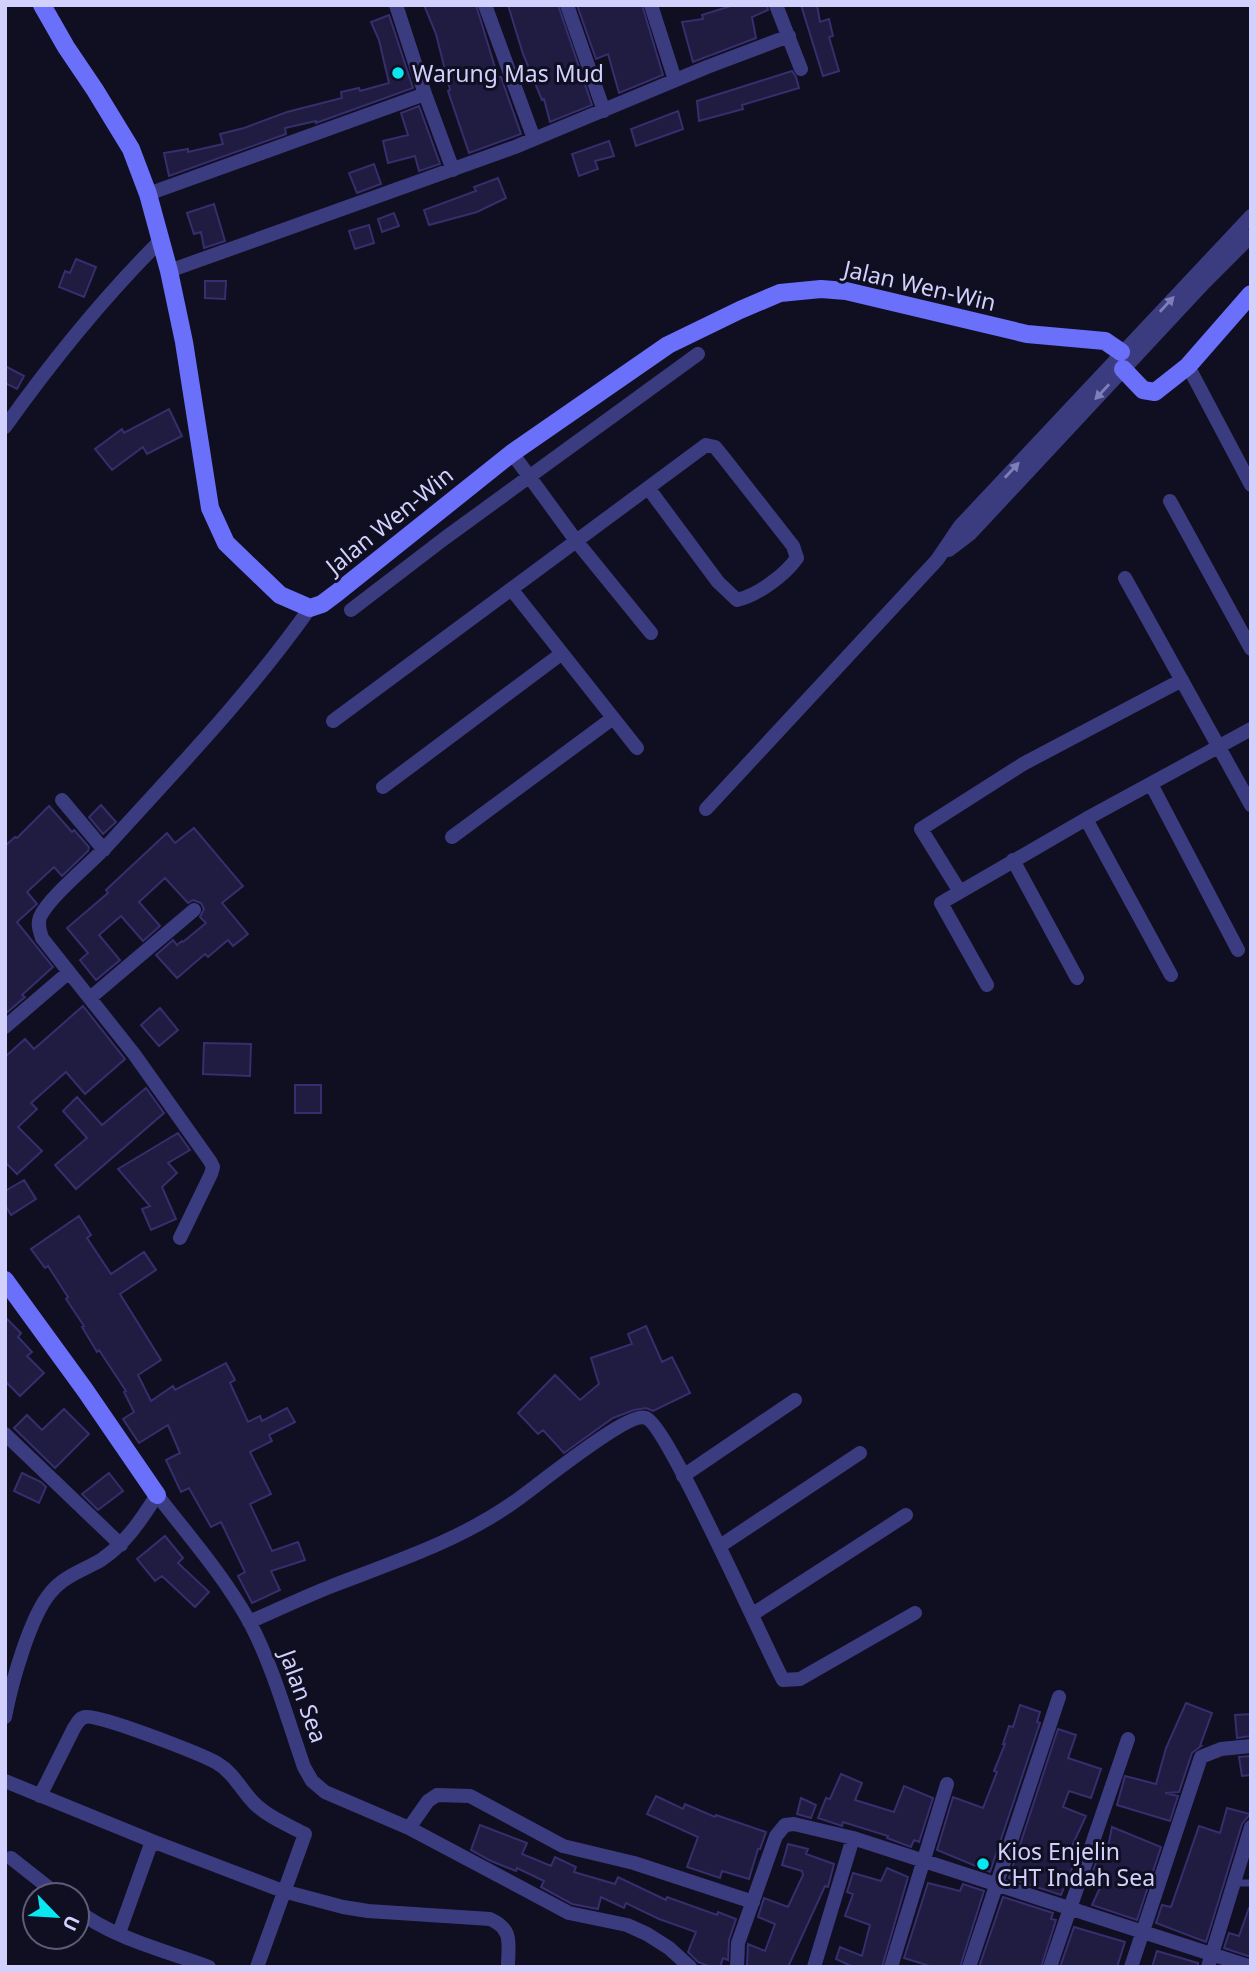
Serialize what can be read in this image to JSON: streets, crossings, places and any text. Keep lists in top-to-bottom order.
{
  "streets": {
    "street": ["Jalan Wen-Win", "Jalan Sea"]
  },
  "places": ["Warung Mas Mud", "Kios Enjelin CHT Indah Sea"],
  "north": "bottom right"
}
